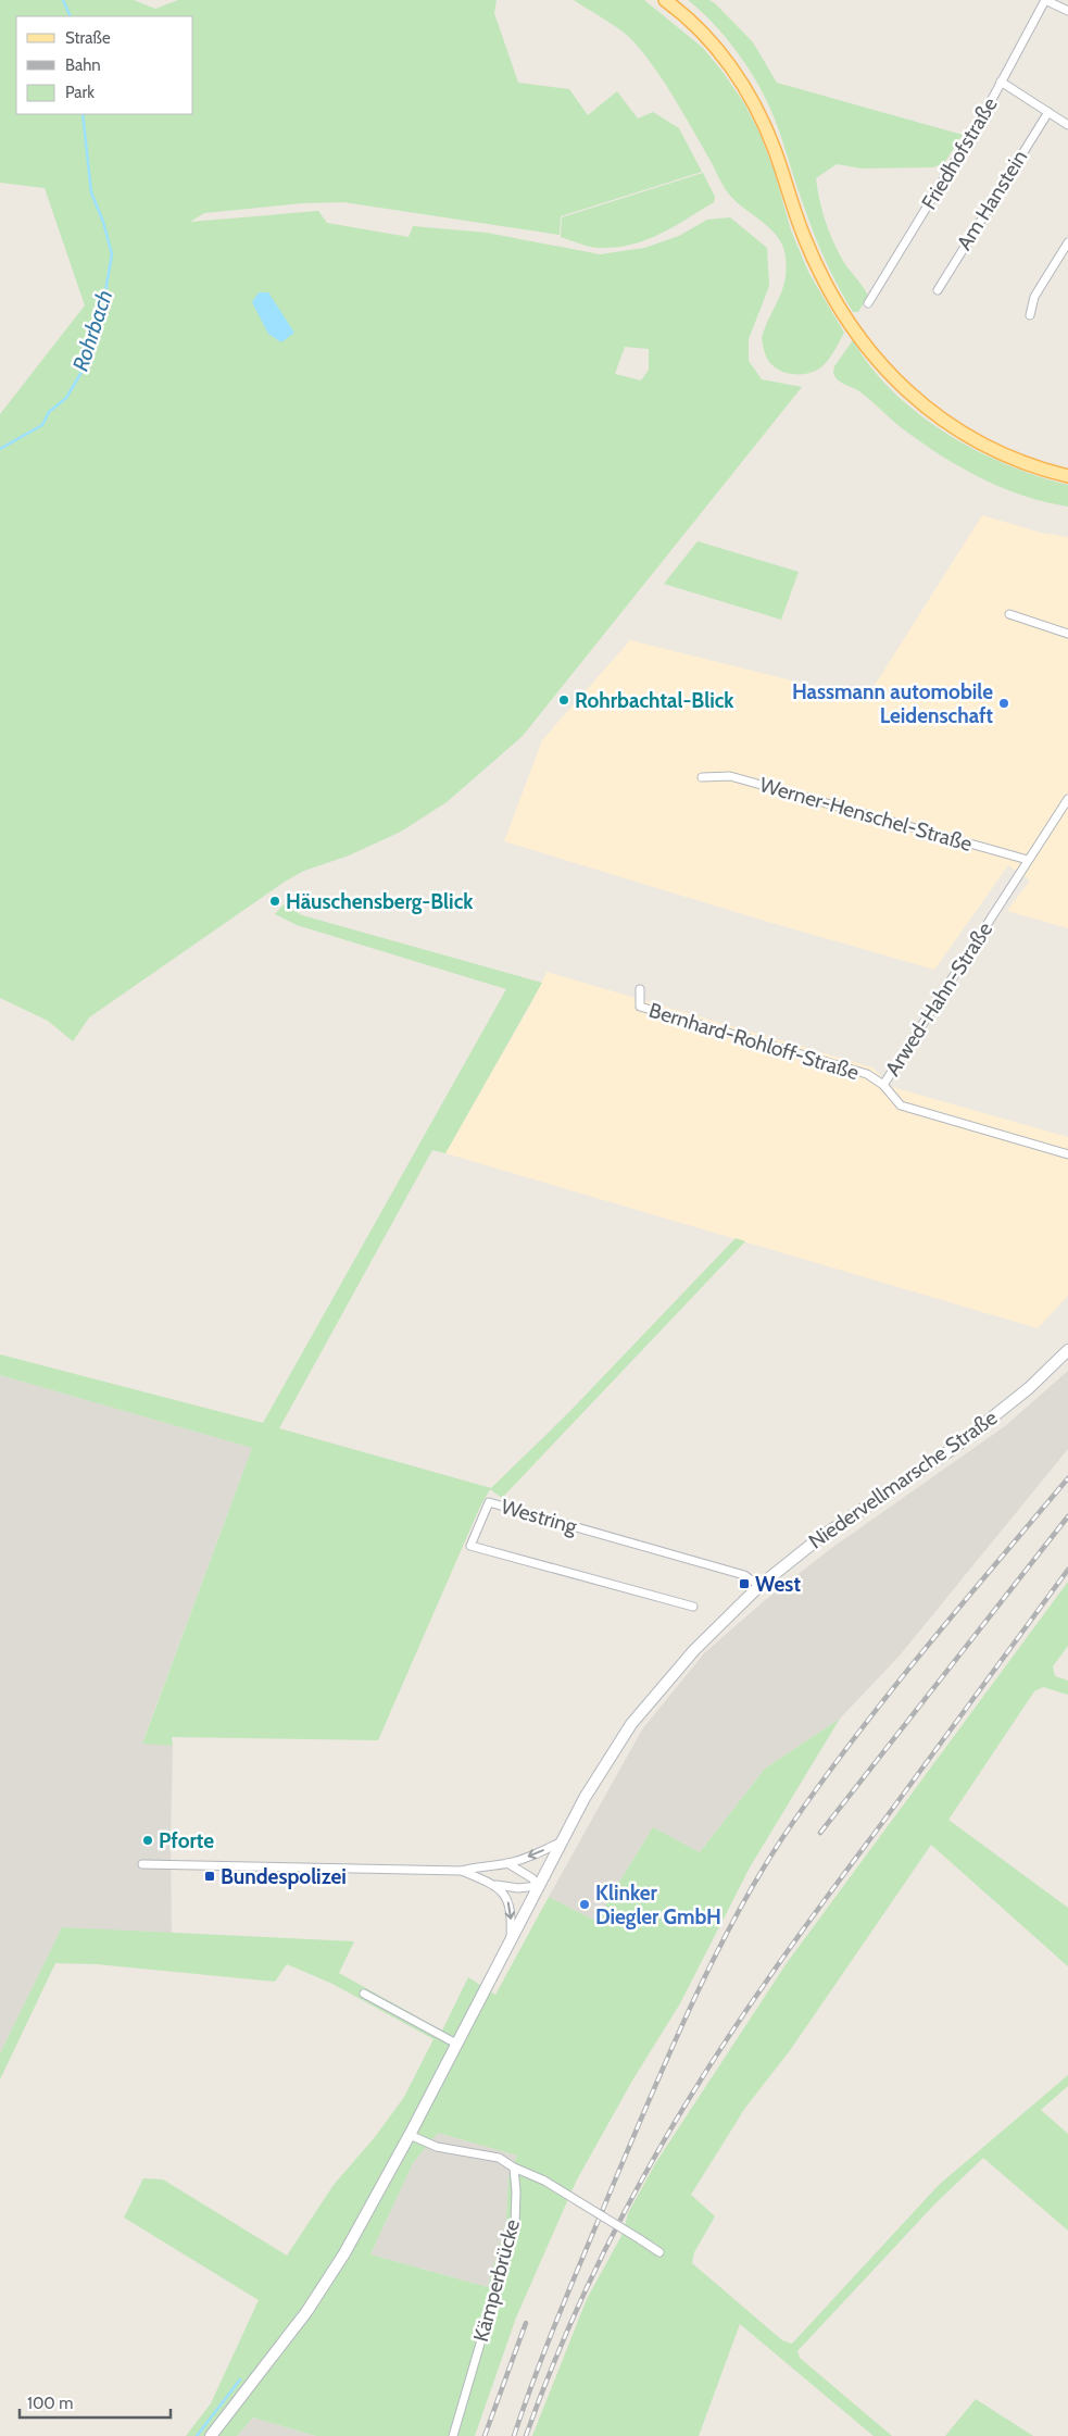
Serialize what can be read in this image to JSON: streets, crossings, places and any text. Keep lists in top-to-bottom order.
{
  "streets": {
    "main road": ["Niedervellmarsche Straße"],
    "street": [
      "Friedhofstraße",
      "Am Hanstein",
      "Werner-Henschel-Straße",
      "Arwed-Hahn-Straße",
      "Bernhard-Rohloff-Straße",
      "Westring",
      "Kämperbrücke"
    ]
  },
  "crossings": [
    ["Werner-Henschel-Straße", "Arwed-Hahn-Straße"],
    ["Arwed-Hahn-Straße", "Bernhard-Rohloff-Straße"],
    ["Niedervellmarsche Straße", "Westring"]
  ],
  "water": ["Rohrbach"],
  "places": {
    "other": [
      "Rohrbachtal-Blick",
      "Hassmann automobile Leidenschaft",
      "Häuschensberg-Blick",
      "Pforte",
      "Klinker Diegler GmbH"
    ],
    "transit": ["West", "Bundespolizei"]
  },
  "legend": ["Straße", "Bahn", "Park"],
  "scale_bar": "100 m"
}
